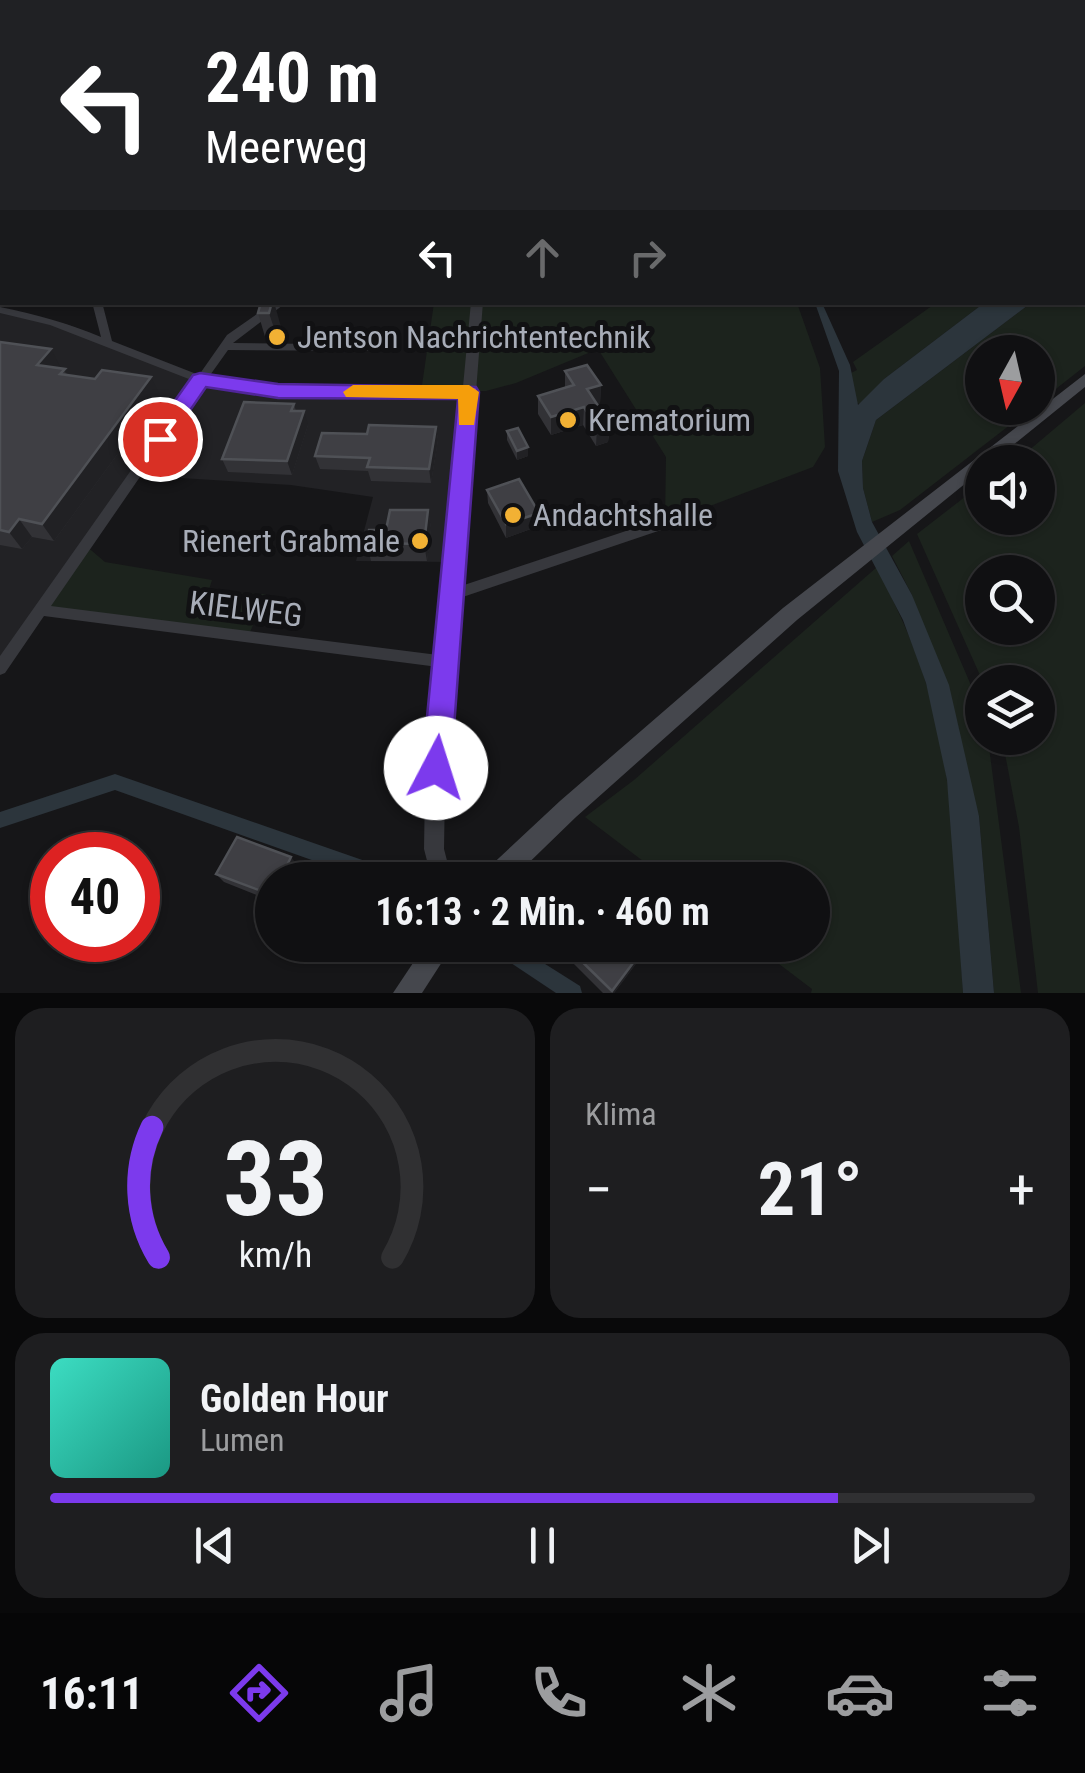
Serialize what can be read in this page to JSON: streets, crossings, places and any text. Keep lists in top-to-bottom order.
{
  "streets": {
    "street": ["KIELWEG"]
  },
  "places": [
    "Jentson Nachrichtentechnik",
    "Krematorium",
    "Andachtshalle",
    "Rienert Grabmale"
  ],
  "north": "bottom",
  "page": {
    "turn": ["240 m", "Meerweg"],
    "limit": "40",
    "trip": "16:13 · 2 Min. · 460 m",
    "tile": "Klima",
    "heat": ["−", "21°", "+"],
    "song": ["Golden Hour", "Lumen"],
    "tabs": "16:11",
    "gauge": ["33", "km/h"]
  }
}
